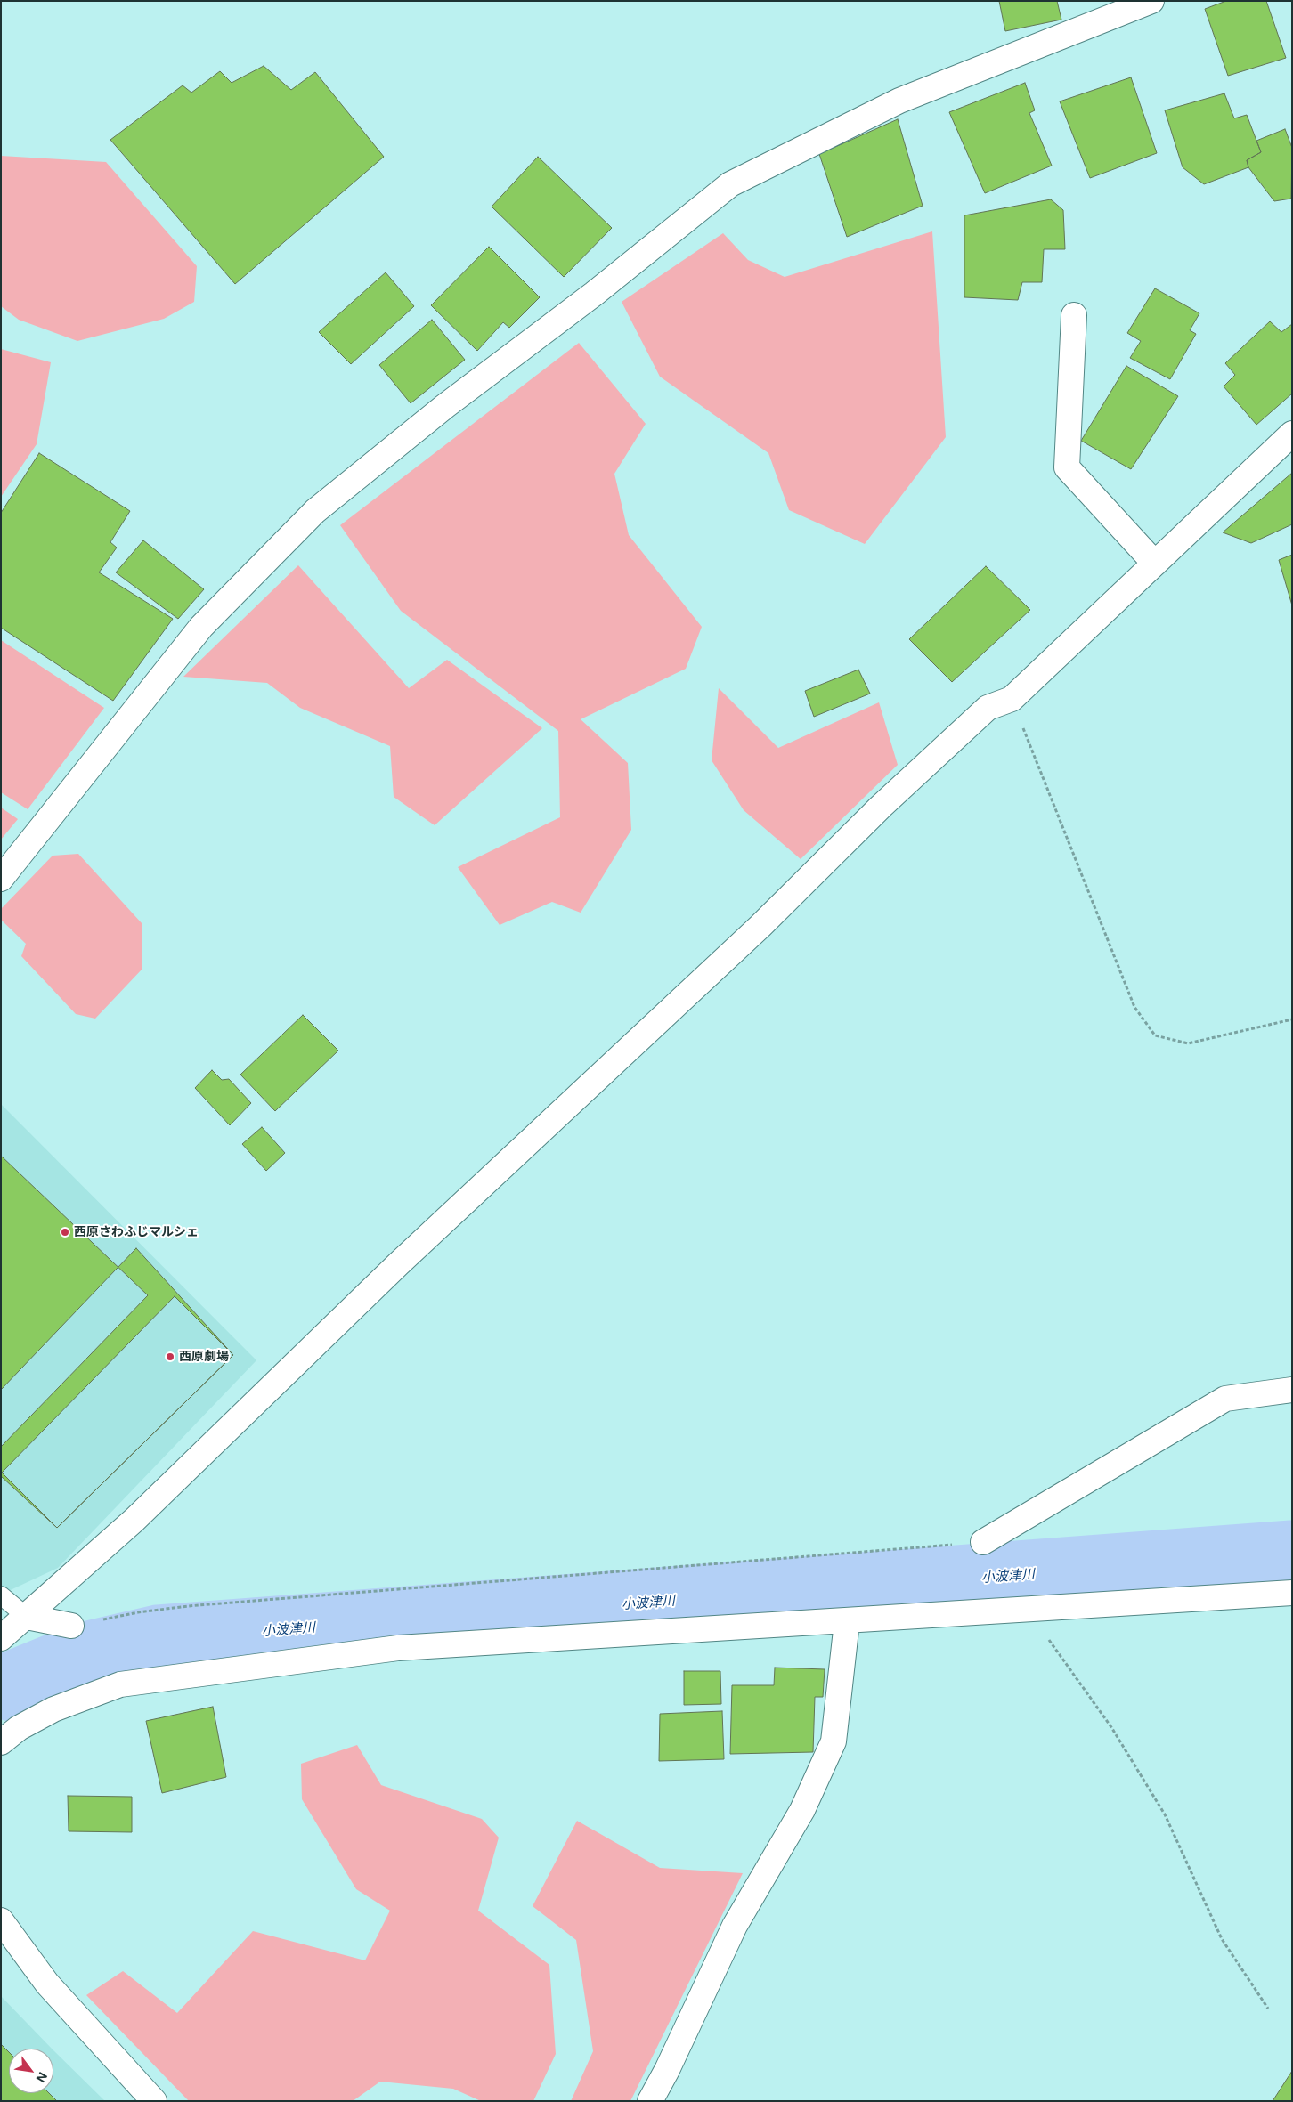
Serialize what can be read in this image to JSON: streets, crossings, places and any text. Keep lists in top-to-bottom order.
{
  "water": ["小波津川"],
  "places": ["西原さわふじマルシェ", "西原劇場"],
  "north": "bottom right"
}
